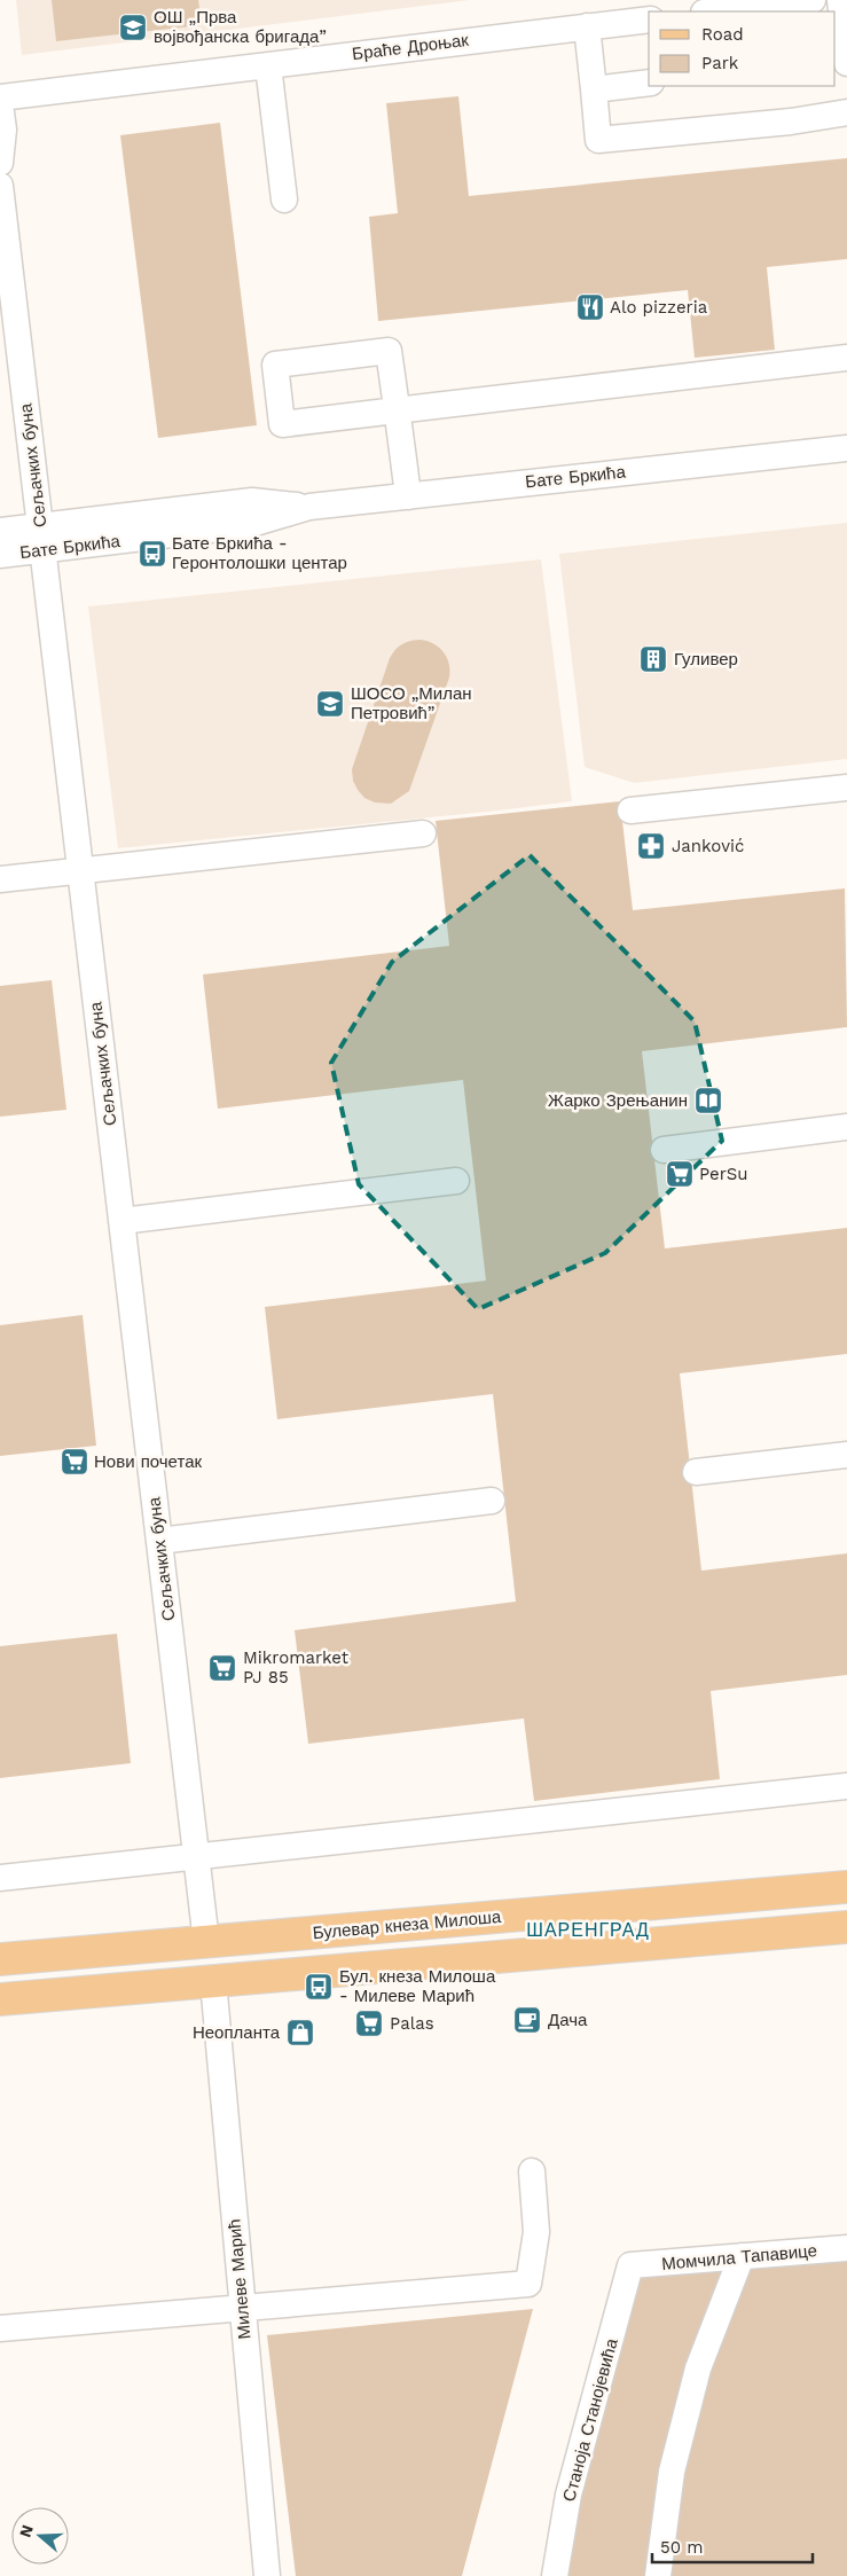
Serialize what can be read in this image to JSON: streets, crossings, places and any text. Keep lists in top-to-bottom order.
{
  "streets": {
    "main road": ["Булевар кнеза Милоша"],
    "street": [
      "Браће Дроњак",
      "Сељачких буна",
      "Бате Бркића",
      "Момчила Тапавице",
      "Милеве Марић",
      "Станоја Станојевића"
    ]
  },
  "crossings": [
    ["Сељачких буна", "Бате Бркића"],
    ["Сељачких буна", "Булевар кнеза Милоша"],
    ["Момчила Тапавице", "Станоја Станојевића"]
  ],
  "districts": ["ШАРЕНГРАД"],
  "places": {
    "school or university": ["ОШ „Прва војвођанска бригада”", "ШОСО „Милан Петровић”"],
    "restaurant": ["Alo pizzeria"],
    "bus stop": ["Бате Бркића - Геронтолошки центар", "Бул. кнеза Милоша - Милеве Марић"],
    "building": ["Гуливер"],
    "pharmacy": ["Janković"],
    "library": ["Жарко Зрењанин"],
    "supermarket": [
      "PerSu",
      "Нови почетак",
      "Mikromarket PJ 85",
      "Palas"
    ],
    "cafe": ["Дача"],
    "shop": ["Неопланта"]
  },
  "legend": ["Road", "Park"],
  "scale_bar": "50 m",
  "north": "left"
}
